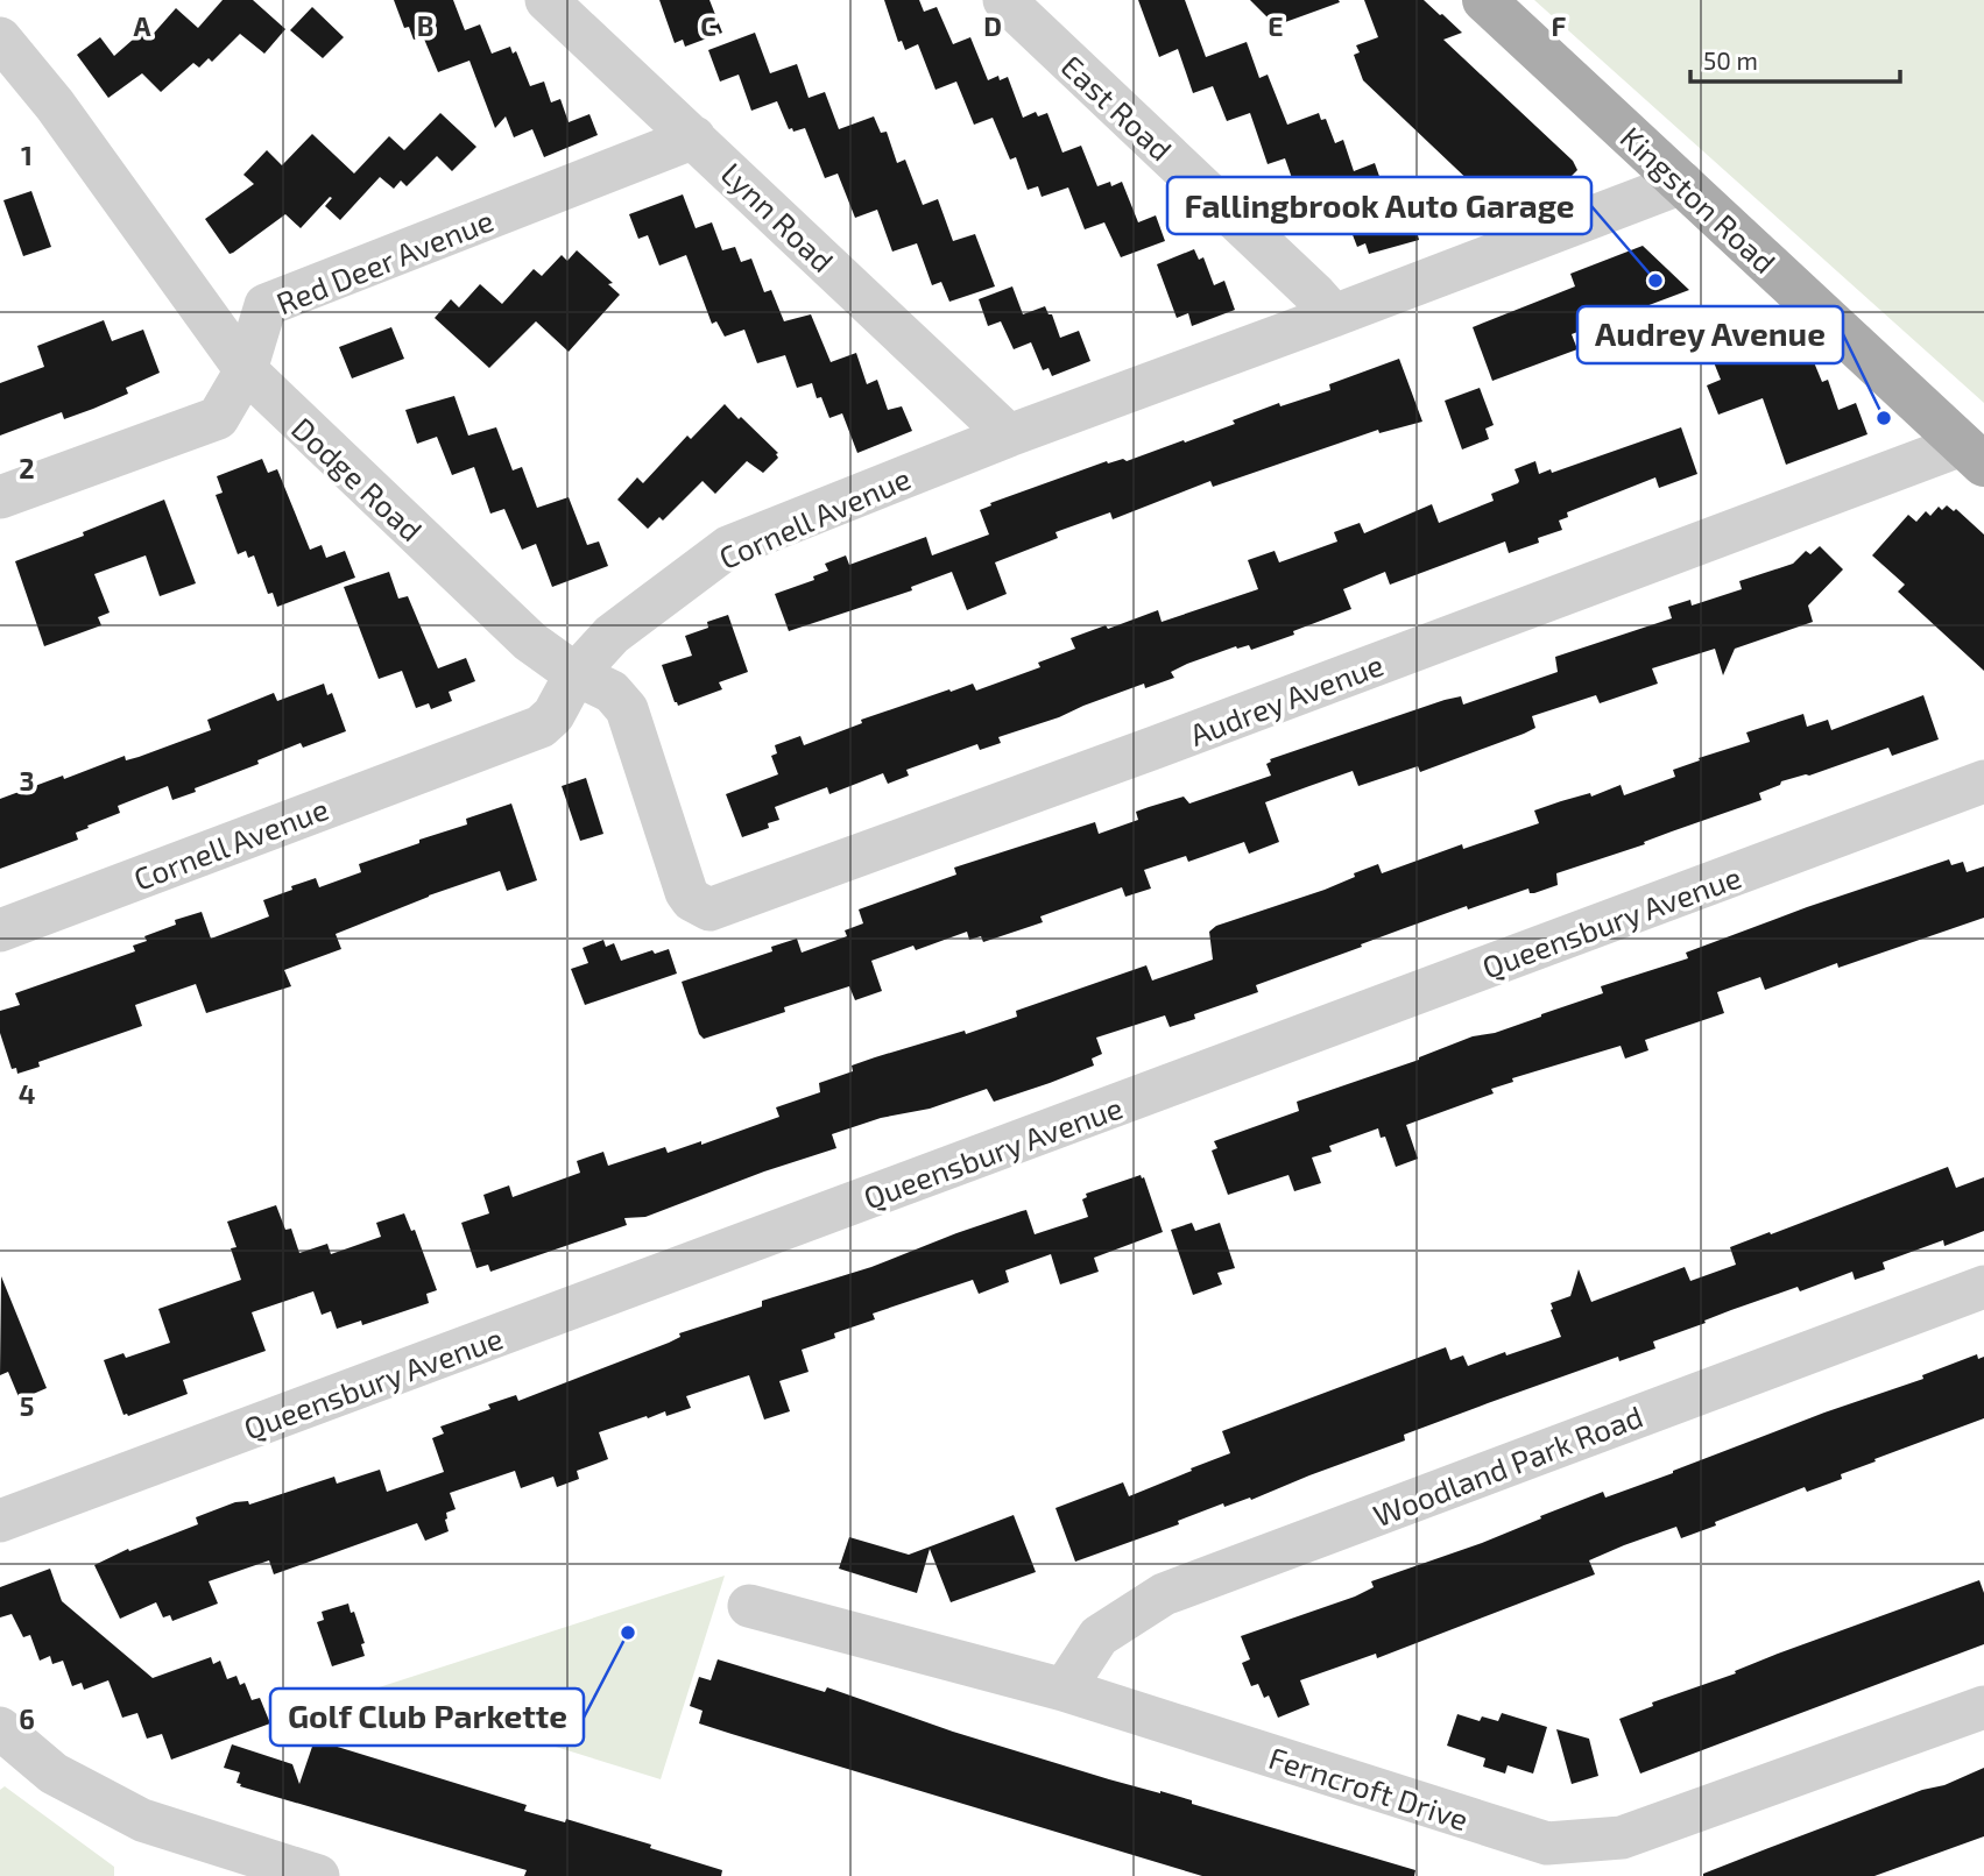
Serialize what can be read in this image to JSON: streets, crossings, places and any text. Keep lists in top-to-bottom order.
{
  "streets": {
    "main road": ["Kingston Road"],
    "street": [
      "East Road",
      "Lynn Road",
      "Red Deer Avenue",
      "Dodge Road",
      "Cornell Avenue",
      "Audrey Avenue",
      "Queensbury Avenue",
      "Woodland Park Road",
      "Ferncroft Drive"
    ]
  },
  "crossings": [
    ["East Road", "Cornell Avenue"],
    ["Kingston Road", "Cornell Avenue"],
    ["Kingston Road", "Audrey Avenue"],
    ["Lynn Road", "Red Deer Avenue"],
    ["Lynn Road", "Cornell Avenue"],
    ["Red Deer Avenue", "Dodge Road"],
    ["Dodge Road", "Cornell Avenue"],
    ["Dodge Road", "Audrey Avenue"],
    ["Woodland Park Road", "Ferncroft Drive"]
  ],
  "places": ["Fallingbrook Auto Garage", "Audrey Avenue", "Golf Club Parkette"],
  "scale_bar": "50 m",
  "grid": {
    "columns": [
      "A",
      "B",
      "C",
      "D",
      "E",
      "F"
    ],
    "rows": [
      "1",
      "2",
      "3",
      "4",
      "5",
      "6"
    ]
  }
}
